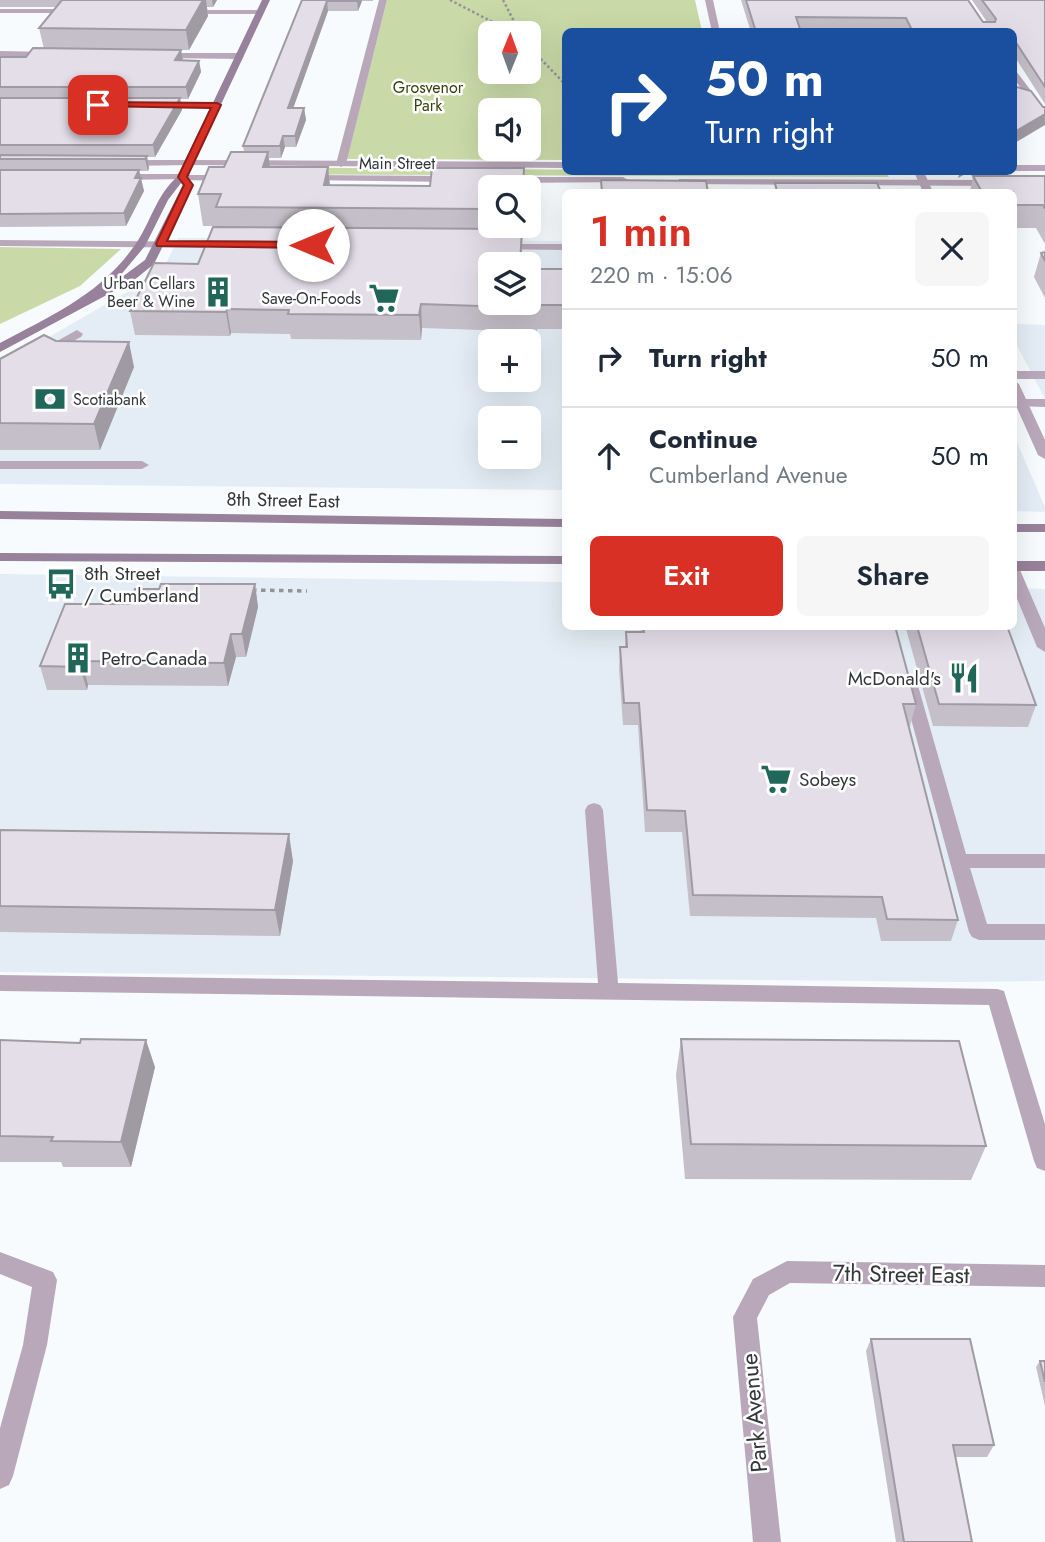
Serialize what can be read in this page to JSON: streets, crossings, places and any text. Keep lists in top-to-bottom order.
{
  "streets": {
    "main road": ["8th Street East"],
    "street": ["Main Street", "7th Street East", "Park Avenue"]
  },
  "crossings": [
    ["7th Street East", "Park Avenue"]
  ],
  "parks": ["Grosvenor Park"],
  "places": {
    "building": ["Urban Cellars Beer & Wine", "Petro-Canada"],
    "supermarket": ["Save-On-Foods", "Sobeys"],
    "bank": ["Scotiabank"],
    "bus stop": ["8th Street / Cumberland"],
    "restaurant": ["McDonald's"]
  },
  "north": "top",
  "page": {
    "map_buttons": ["+", "−"],
    "turn": ["50 m", "Turn right"],
    "heading": ["1 min", "220 m · 15:06"],
    "list": [
      {
        "name": "Turn right",
        "value": "50 m"
      },
      {
        "name": "Continue",
        "note": "Cumberland Avenue",
        "value": "50 m"
      }
    ],
    "buttons": ["Exit", "Share"]
  }
}
